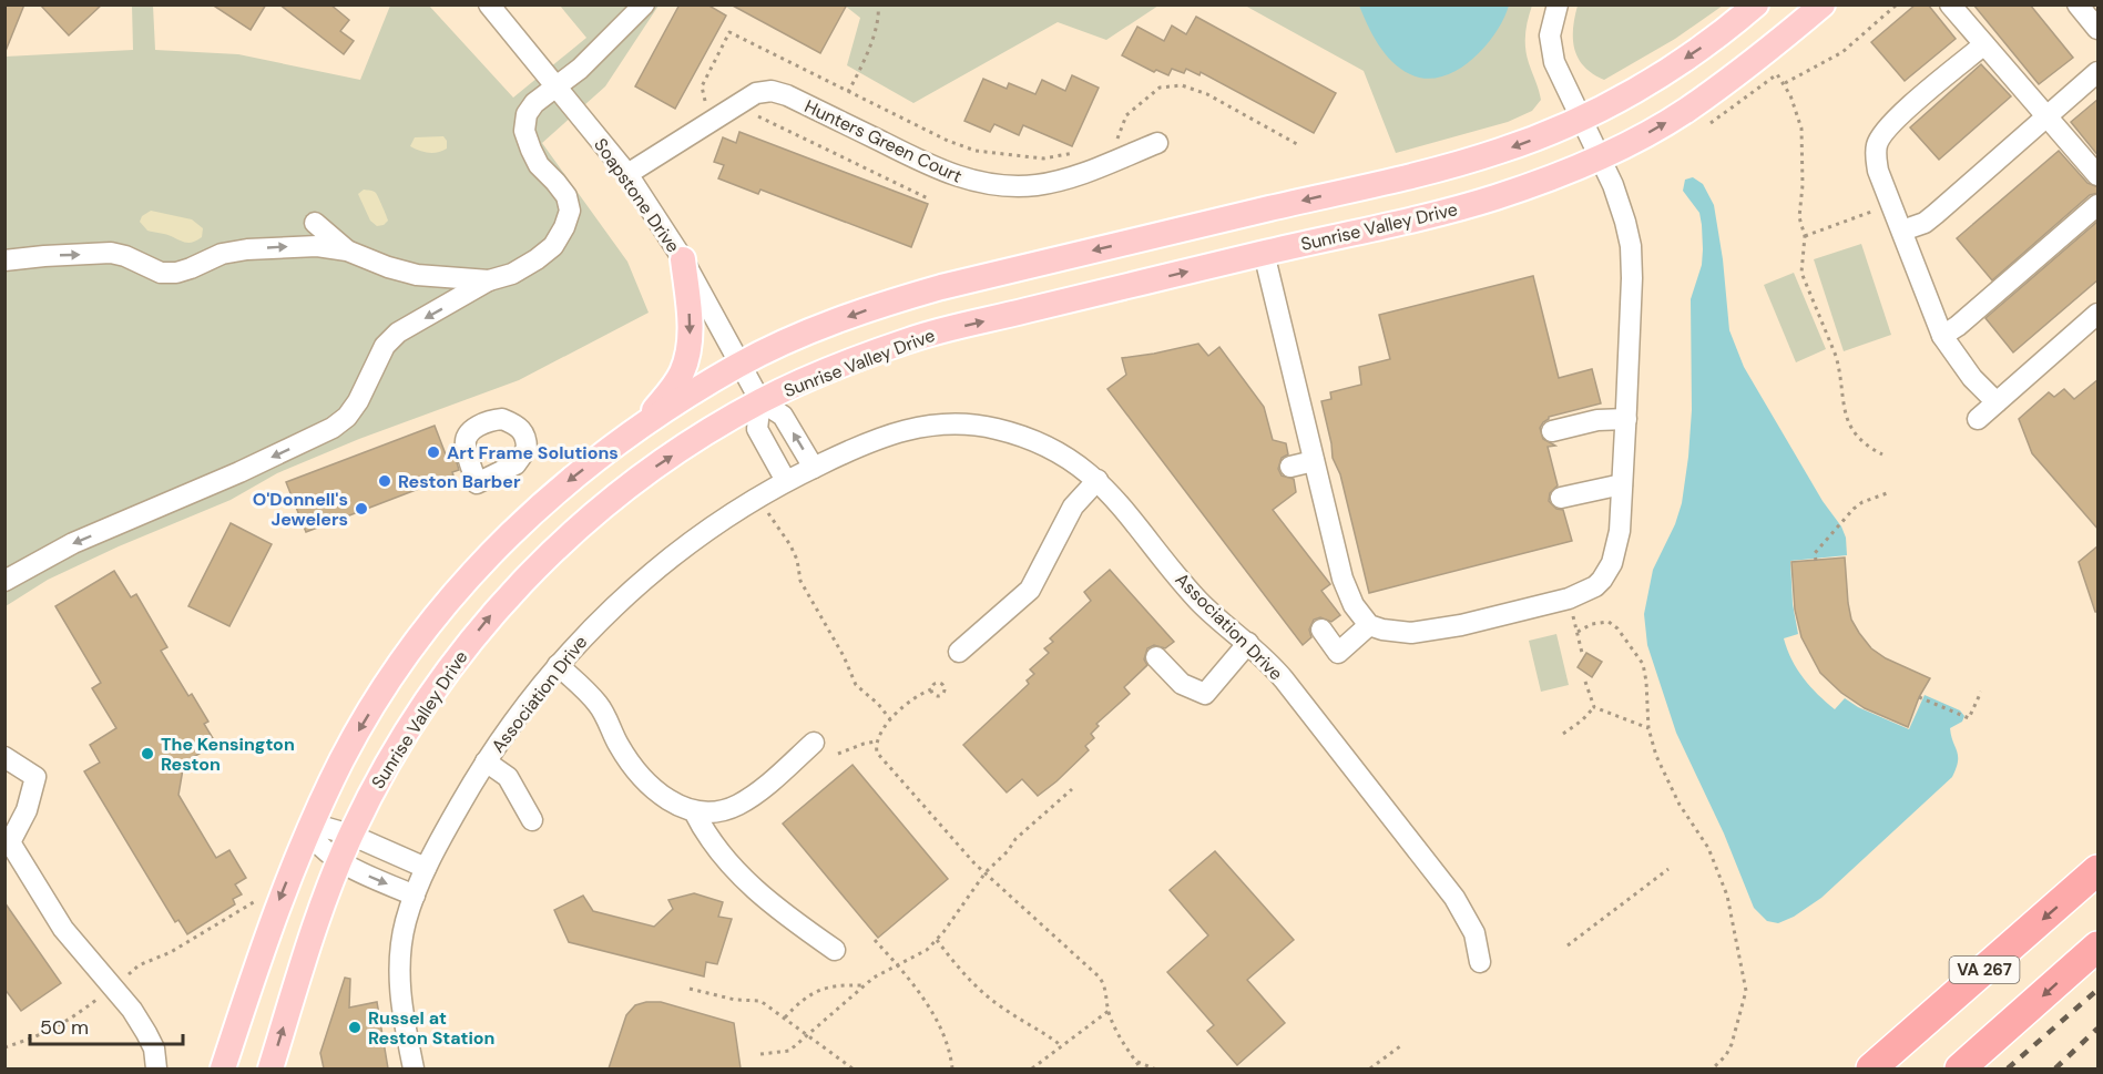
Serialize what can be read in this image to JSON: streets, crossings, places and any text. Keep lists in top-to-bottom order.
{
  "streets": {
    "highway": ["VA 267"],
    "main road": ["Sunrise Valley Drive"],
    "street": ["Hunters Green Court", "Soapstone Drive", "Association Drive"]
  },
  "crossings": [
    ["Hunters Green Court", "Soapstone Drive"],
    ["Soapstone Drive", "Sunrise Valley Drive"]
  ],
  "places": [
    "Art Frame Solutions",
    "Reston Barber",
    "O'Donnell's Jewelers",
    "The Kensington Reston",
    "Russel at Reston Station"
  ],
  "scale_bar": "50 m"
}
